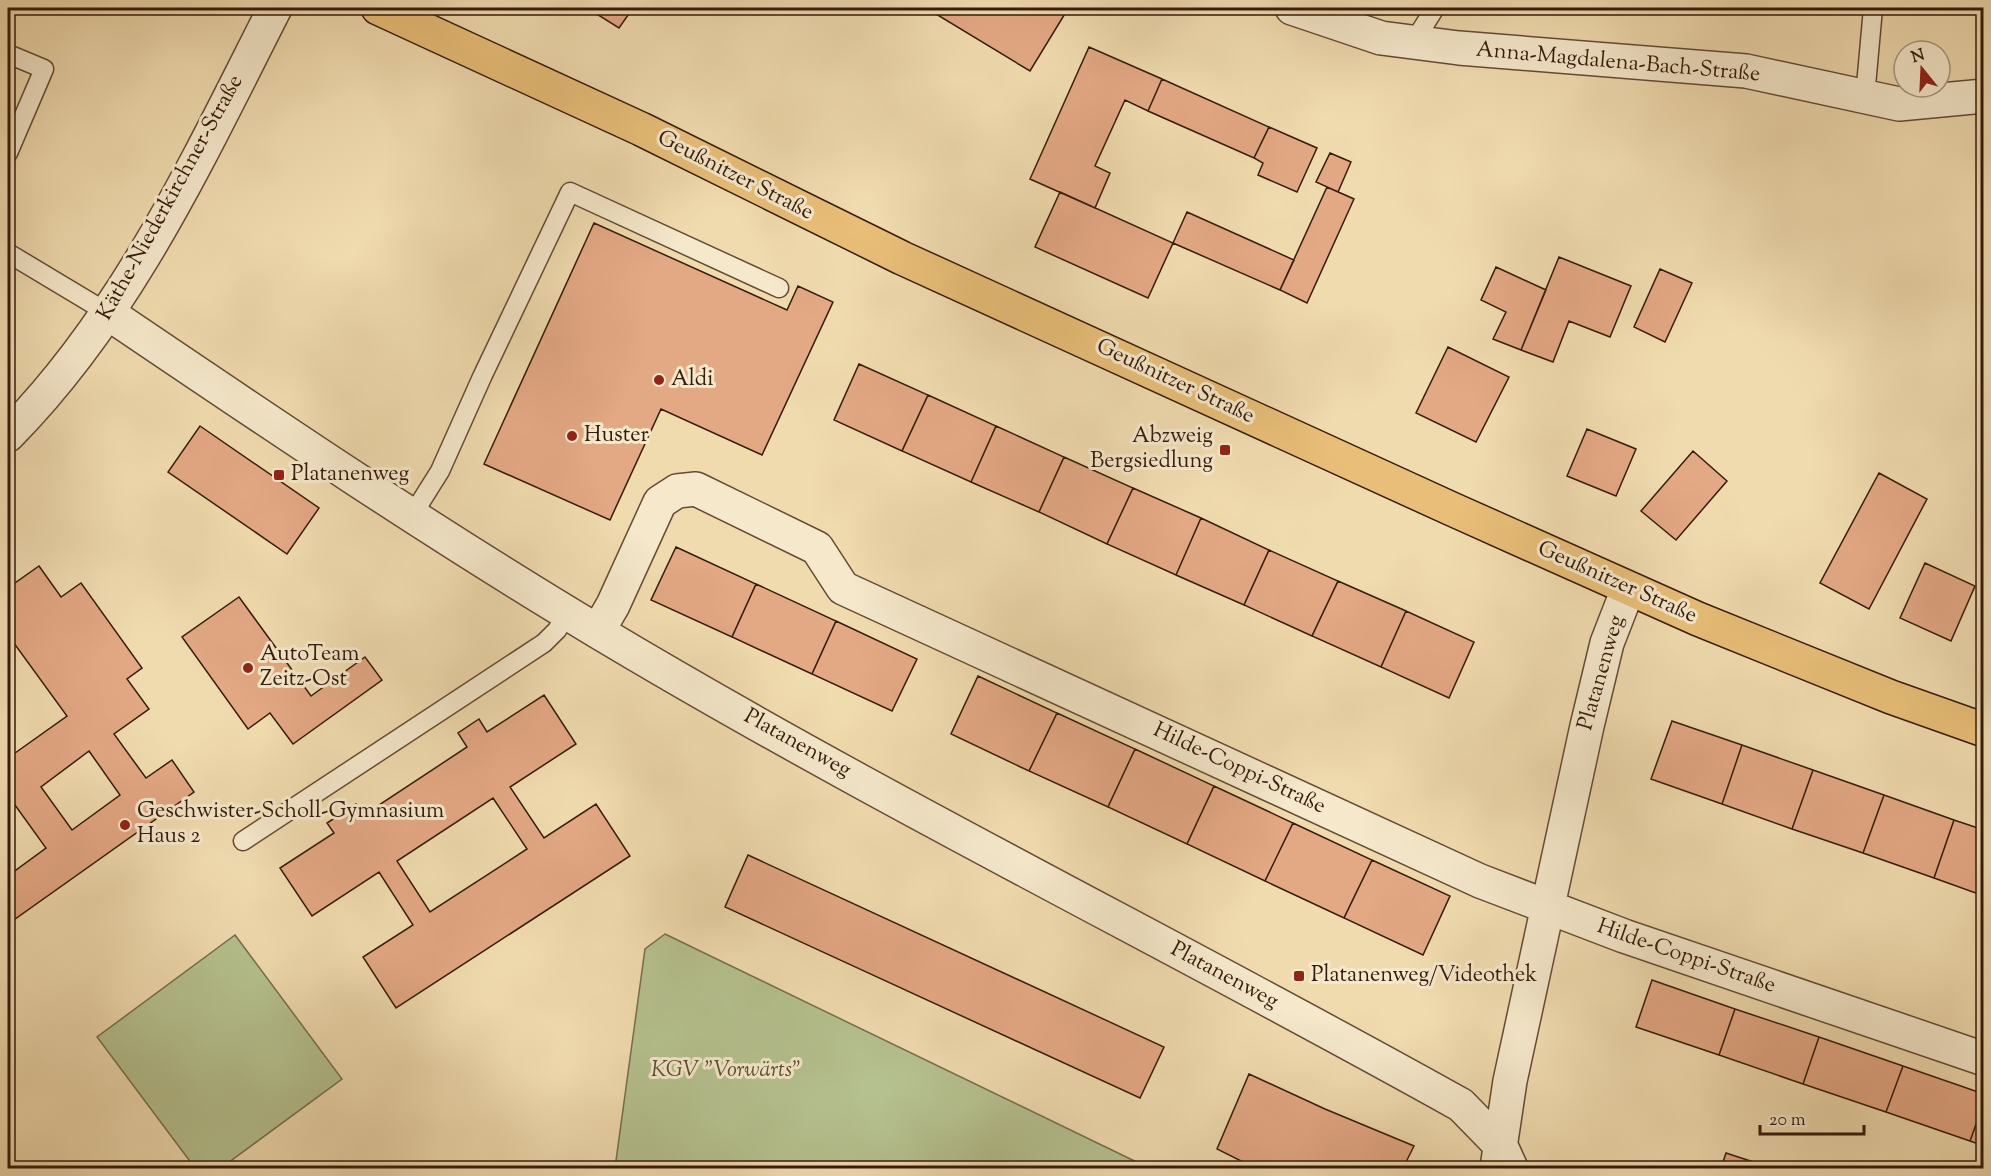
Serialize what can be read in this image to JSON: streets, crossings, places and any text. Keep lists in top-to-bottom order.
{
  "streets": {
    "main road": ["Geußnitzer Straße"],
    "street": [
      "Anna-Magdalena-Bach-Straße",
      "Käthe-Niederkirchner-Straße",
      "Platanenweg",
      "Hilde-Coppi-Straße"
    ]
  },
  "crossings": [
    ["Geußnitzer Straße", "Platanenweg"],
    ["Käthe-Niederkirchner-Straße", "Platanenweg"],
    ["Platanenweg", "Hilde-Coppi-Straße"]
  ],
  "parks": ["KGV \"Vorwärts\""],
  "places": {
    "other": [
      "Aldi",
      "Huster",
      "AutoTeam Zeitz-Ost",
      "Geschwister-Scholl-Gymnasium Haus 2"
    ],
    "transit": ["Abzweig Bergsiedlung", "Platanenweg", "Platanenweg/Videothek"]
  },
  "scale_bar": "20 m",
  "north": "top"
}
